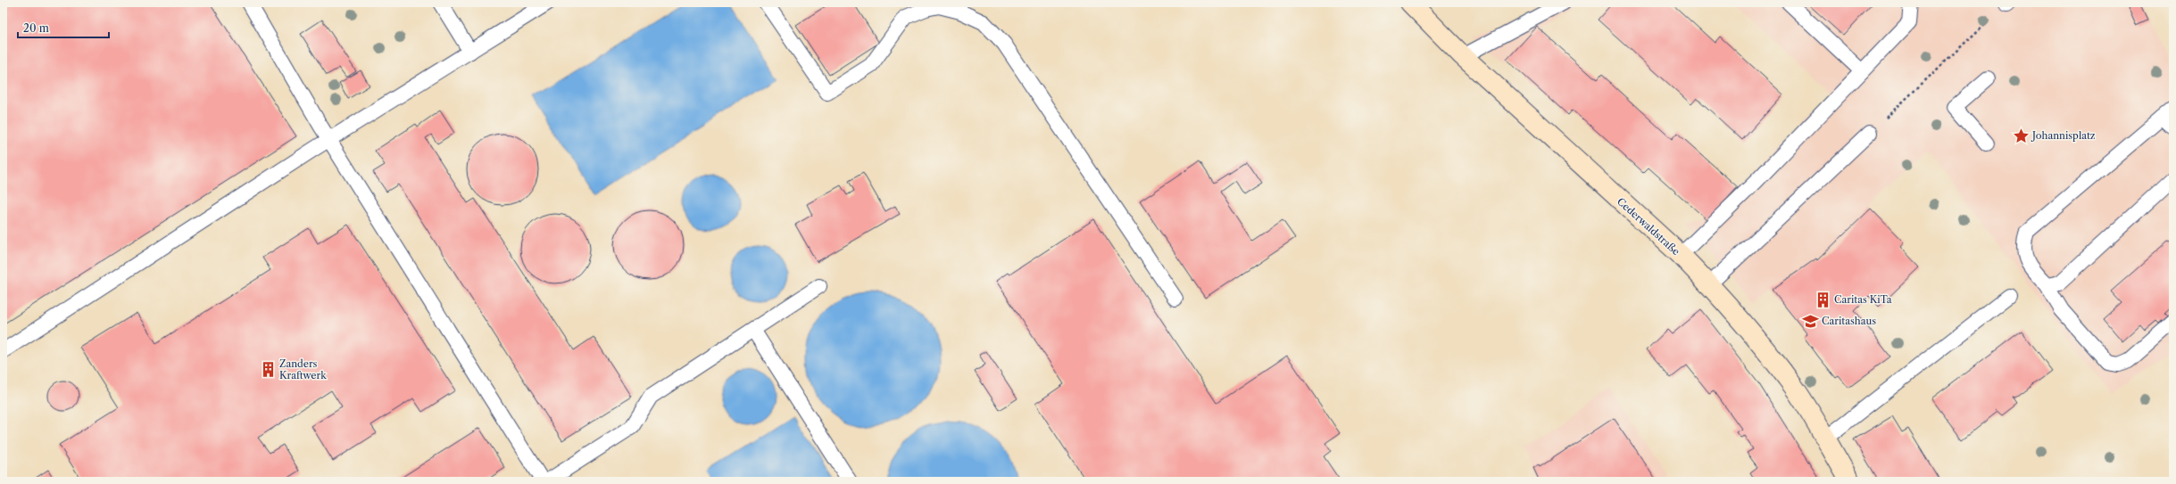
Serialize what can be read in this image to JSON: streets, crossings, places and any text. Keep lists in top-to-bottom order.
{
  "streets": {
    "street": ["Cederwaldstraße"]
  },
  "places": {
    "place": ["Johannisplatz"],
    "building": ["Caritas KiTa", "Zanders Kraftwerk"],
    "school or university": ["Caritashaus"]
  },
  "scale_bar": "20 m"
}
